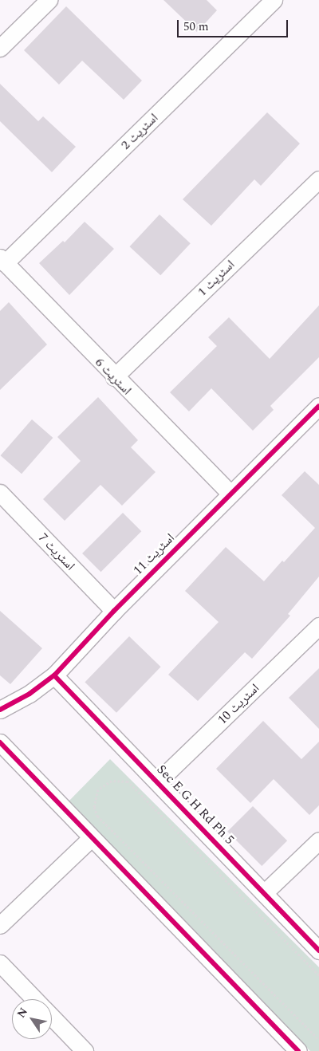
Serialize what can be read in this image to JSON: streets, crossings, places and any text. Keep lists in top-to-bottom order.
{
  "streets": {
    "street": [
      "اسٹریٹ 2",
      "اسٹریٹ 1",
      "اسٹریٹ 6",
      "اسٹریٹ 7",
      "اسٹریٹ 11",
      "اسٹریٹ 10",
      "Sec E G H Rd Ph 5"
    ]
  },
  "crossings": [
    ["اسٹریٹ 2", "اسٹریٹ 6"],
    ["اسٹریٹ 1", "اسٹریٹ 6"],
    ["اسٹریٹ 6", "اسٹریٹ 11"],
    ["اسٹریٹ 7", "اسٹریٹ 11"],
    ["اسٹریٹ 11", "Sec E G H Rd Ph 5"],
    ["اسٹریٹ 10", "Sec E G H Rd Ph 5"]
  ],
  "scale_bar": "50 m",
  "north": "top left"
}
